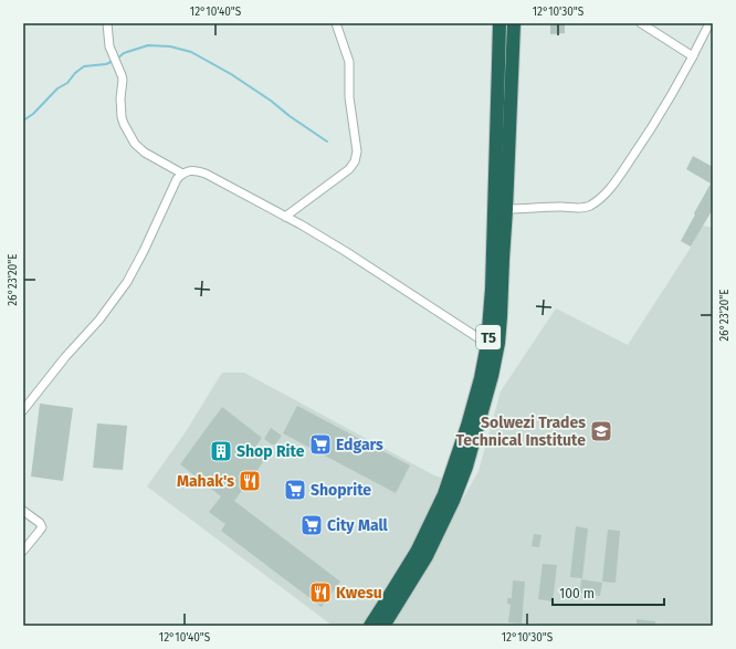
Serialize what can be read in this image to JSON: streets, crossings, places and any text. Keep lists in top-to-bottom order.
{
  "streets": {
    "highway": ["T5"]
  },
  "places": {
    "school or university": ["Solwezi Trades Technical Institute"],
    "supermarket": ["Edgars", "Shoprite", "City Mall"],
    "building": ["Shop Rite"],
    "restaurant": ["Mahak's", "Kwesu"]
  },
  "scale_bar": "100 m",
  "coordinates": ["12°10'40\"S", "12°10'30\"S", "26°23'20\"E"]
}
